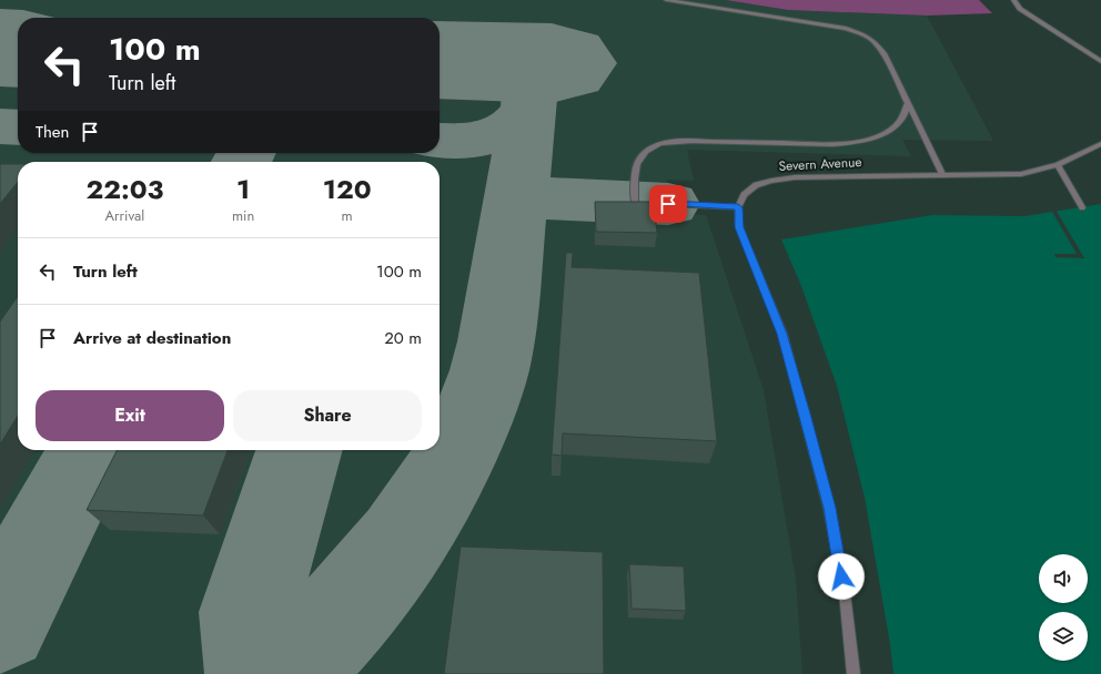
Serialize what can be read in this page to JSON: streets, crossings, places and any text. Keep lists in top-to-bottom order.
{
  "streets": {
    "street": ["Severn Avenue"]
  },
  "page": {
    "turn": ["100 m", "Turn left"],
    "then": "Then",
    "eta": [
      "22:03",
      "Arrival",
      "1",
      "min",
      "120",
      "m"
    ],
    "list": [
      {
        "name": "Turn left",
        "value": "100 m"
      },
      {
        "name": "Arrive at destination",
        "value": "20 m"
      }
    ],
    "buttons": ["Exit", "Share"]
  }
}
